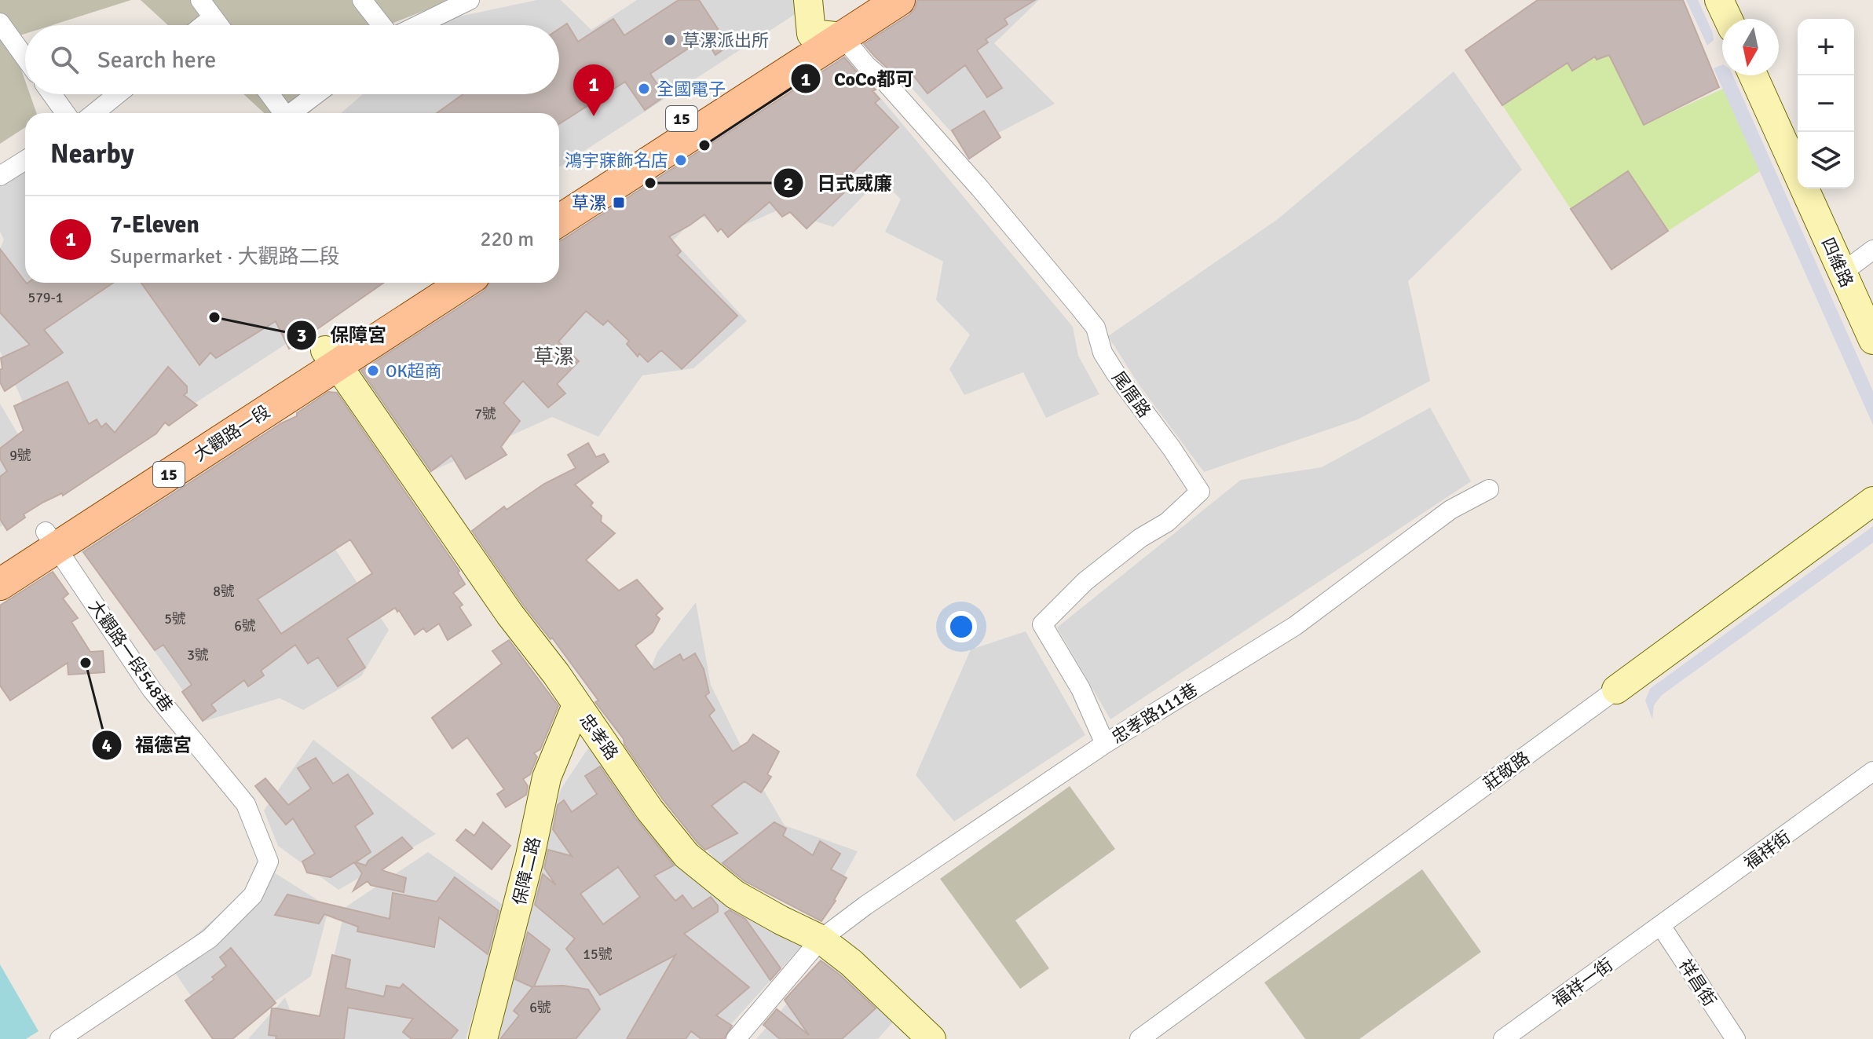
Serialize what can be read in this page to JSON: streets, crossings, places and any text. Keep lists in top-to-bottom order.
{
  "streets": {
    "main road": ["15", "大觀路一段"],
    "street": [
      "四維路",
      "尾厝路",
      "大觀路一段548巷",
      "忠孝路111巷",
      "忠孝路",
      "莊敬路",
      "福祥街",
      "保障二路",
      "福祥一街",
      "祥昌街"
    ]
  },
  "crossings": [
    ["15", "尾厝路"],
    ["15", "大觀路一段"],
    ["15", "忠孝路"],
    ["尾厝路", "忠孝路111巷"],
    ["大觀路一段", "大觀路一段548巷"],
    ["大觀路一段", "忠孝路"],
    ["忠孝路111巷", "忠孝路"],
    ["忠孝路", "保障二路"],
    ["福祥街", "福祥一街"],
    ["福祥街", "祥昌街"],
    ["福祥一街", "祥昌街"]
  ],
  "districts": ["草漯"],
  "places": {
    "other": [
      "草漯派出所",
      "全國電子",
      "CoCo都可",
      "鴻宇寐飾名店",
      "日式威廉",
      "保障宮",
      "OK超商",
      "福德宮"
    ],
    "transit": ["草漯"]
  },
  "house_numbers": [
    "579-1",
    "7號",
    "9號",
    "8號",
    "5號",
    "6號",
    "3號",
    "15號",
    "6號"
  ],
  "north": "bottom",
  "page": {
    "map_buttons": ["+", "−"],
    "search": "Search here",
    "pins": "1",
    "heading": "Nearby",
    "list": [
      {
        "mark": "1",
        "name": "7-Eleven",
        "note": "Supermarket · 大觀路二段",
        "value": "220 m"
      }
    ]
  }
}
